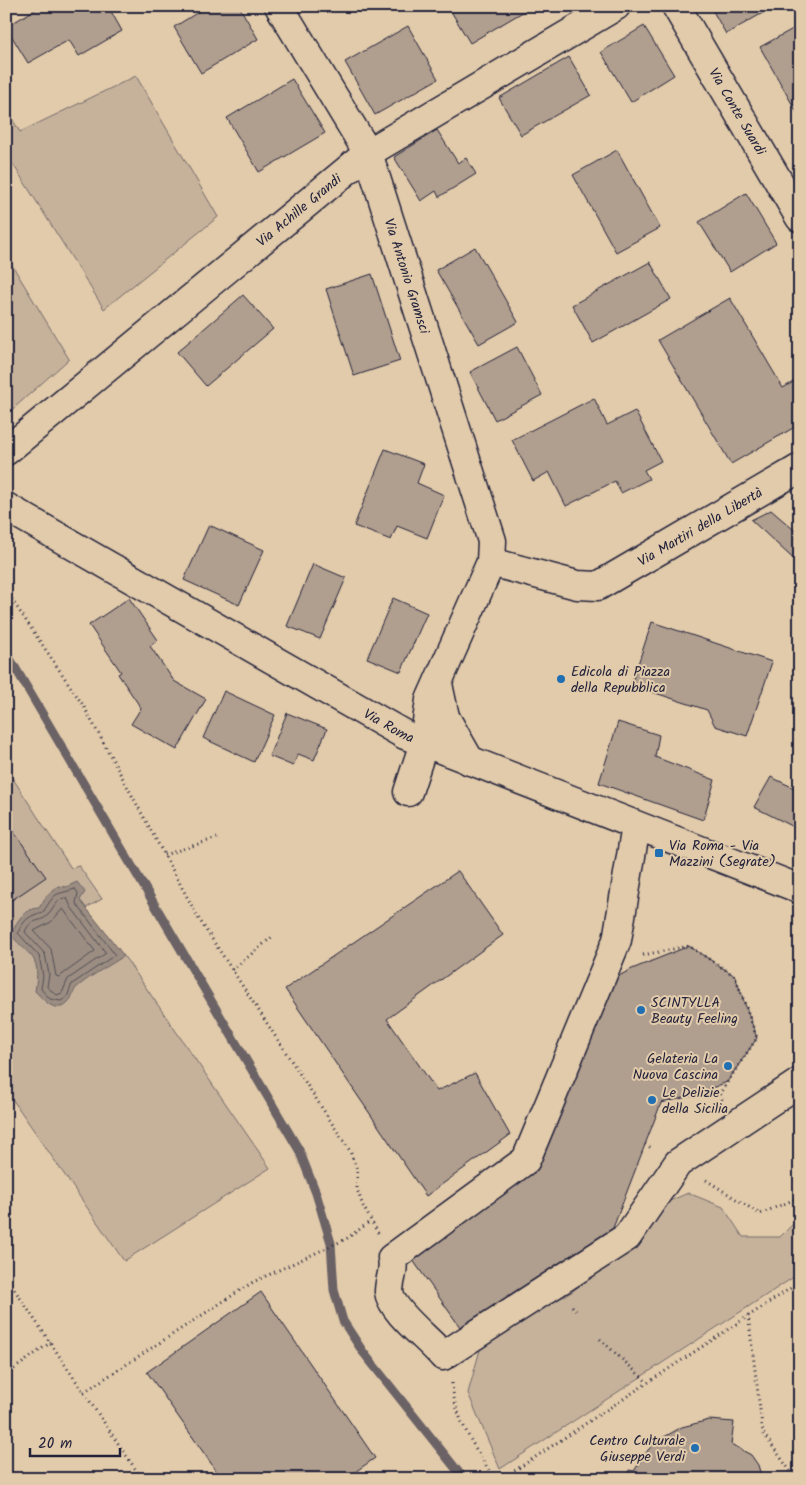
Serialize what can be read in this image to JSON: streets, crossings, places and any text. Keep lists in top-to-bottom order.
{
  "streets": {
    "street": [
      "Via Conte Suardi",
      "Via Achille Grandi",
      "Via Antonio Gramsci",
      "Via Martiri della Libertà",
      "Via Roma"
    ]
  },
  "crossings": [
    ["Via Achille Grandi", "Via Antonio Gramsci"],
    ["Via Antonio Gramsci", "Via Martiri della Libertà"]
  ],
  "places": {
    "other": [
      "Edicola di Piazza della Repubblica",
      "SCINTYLLA Beauty Feeling",
      "Gelateria La Nuova Cascina",
      "Le Delizie della Sicilia",
      "Centro Culturale Giuseppe Verdi"
    ],
    "transit": ["Via Roma - Via Mazzini (Segrate)"]
  },
  "scale_bar": "20 m"
}
